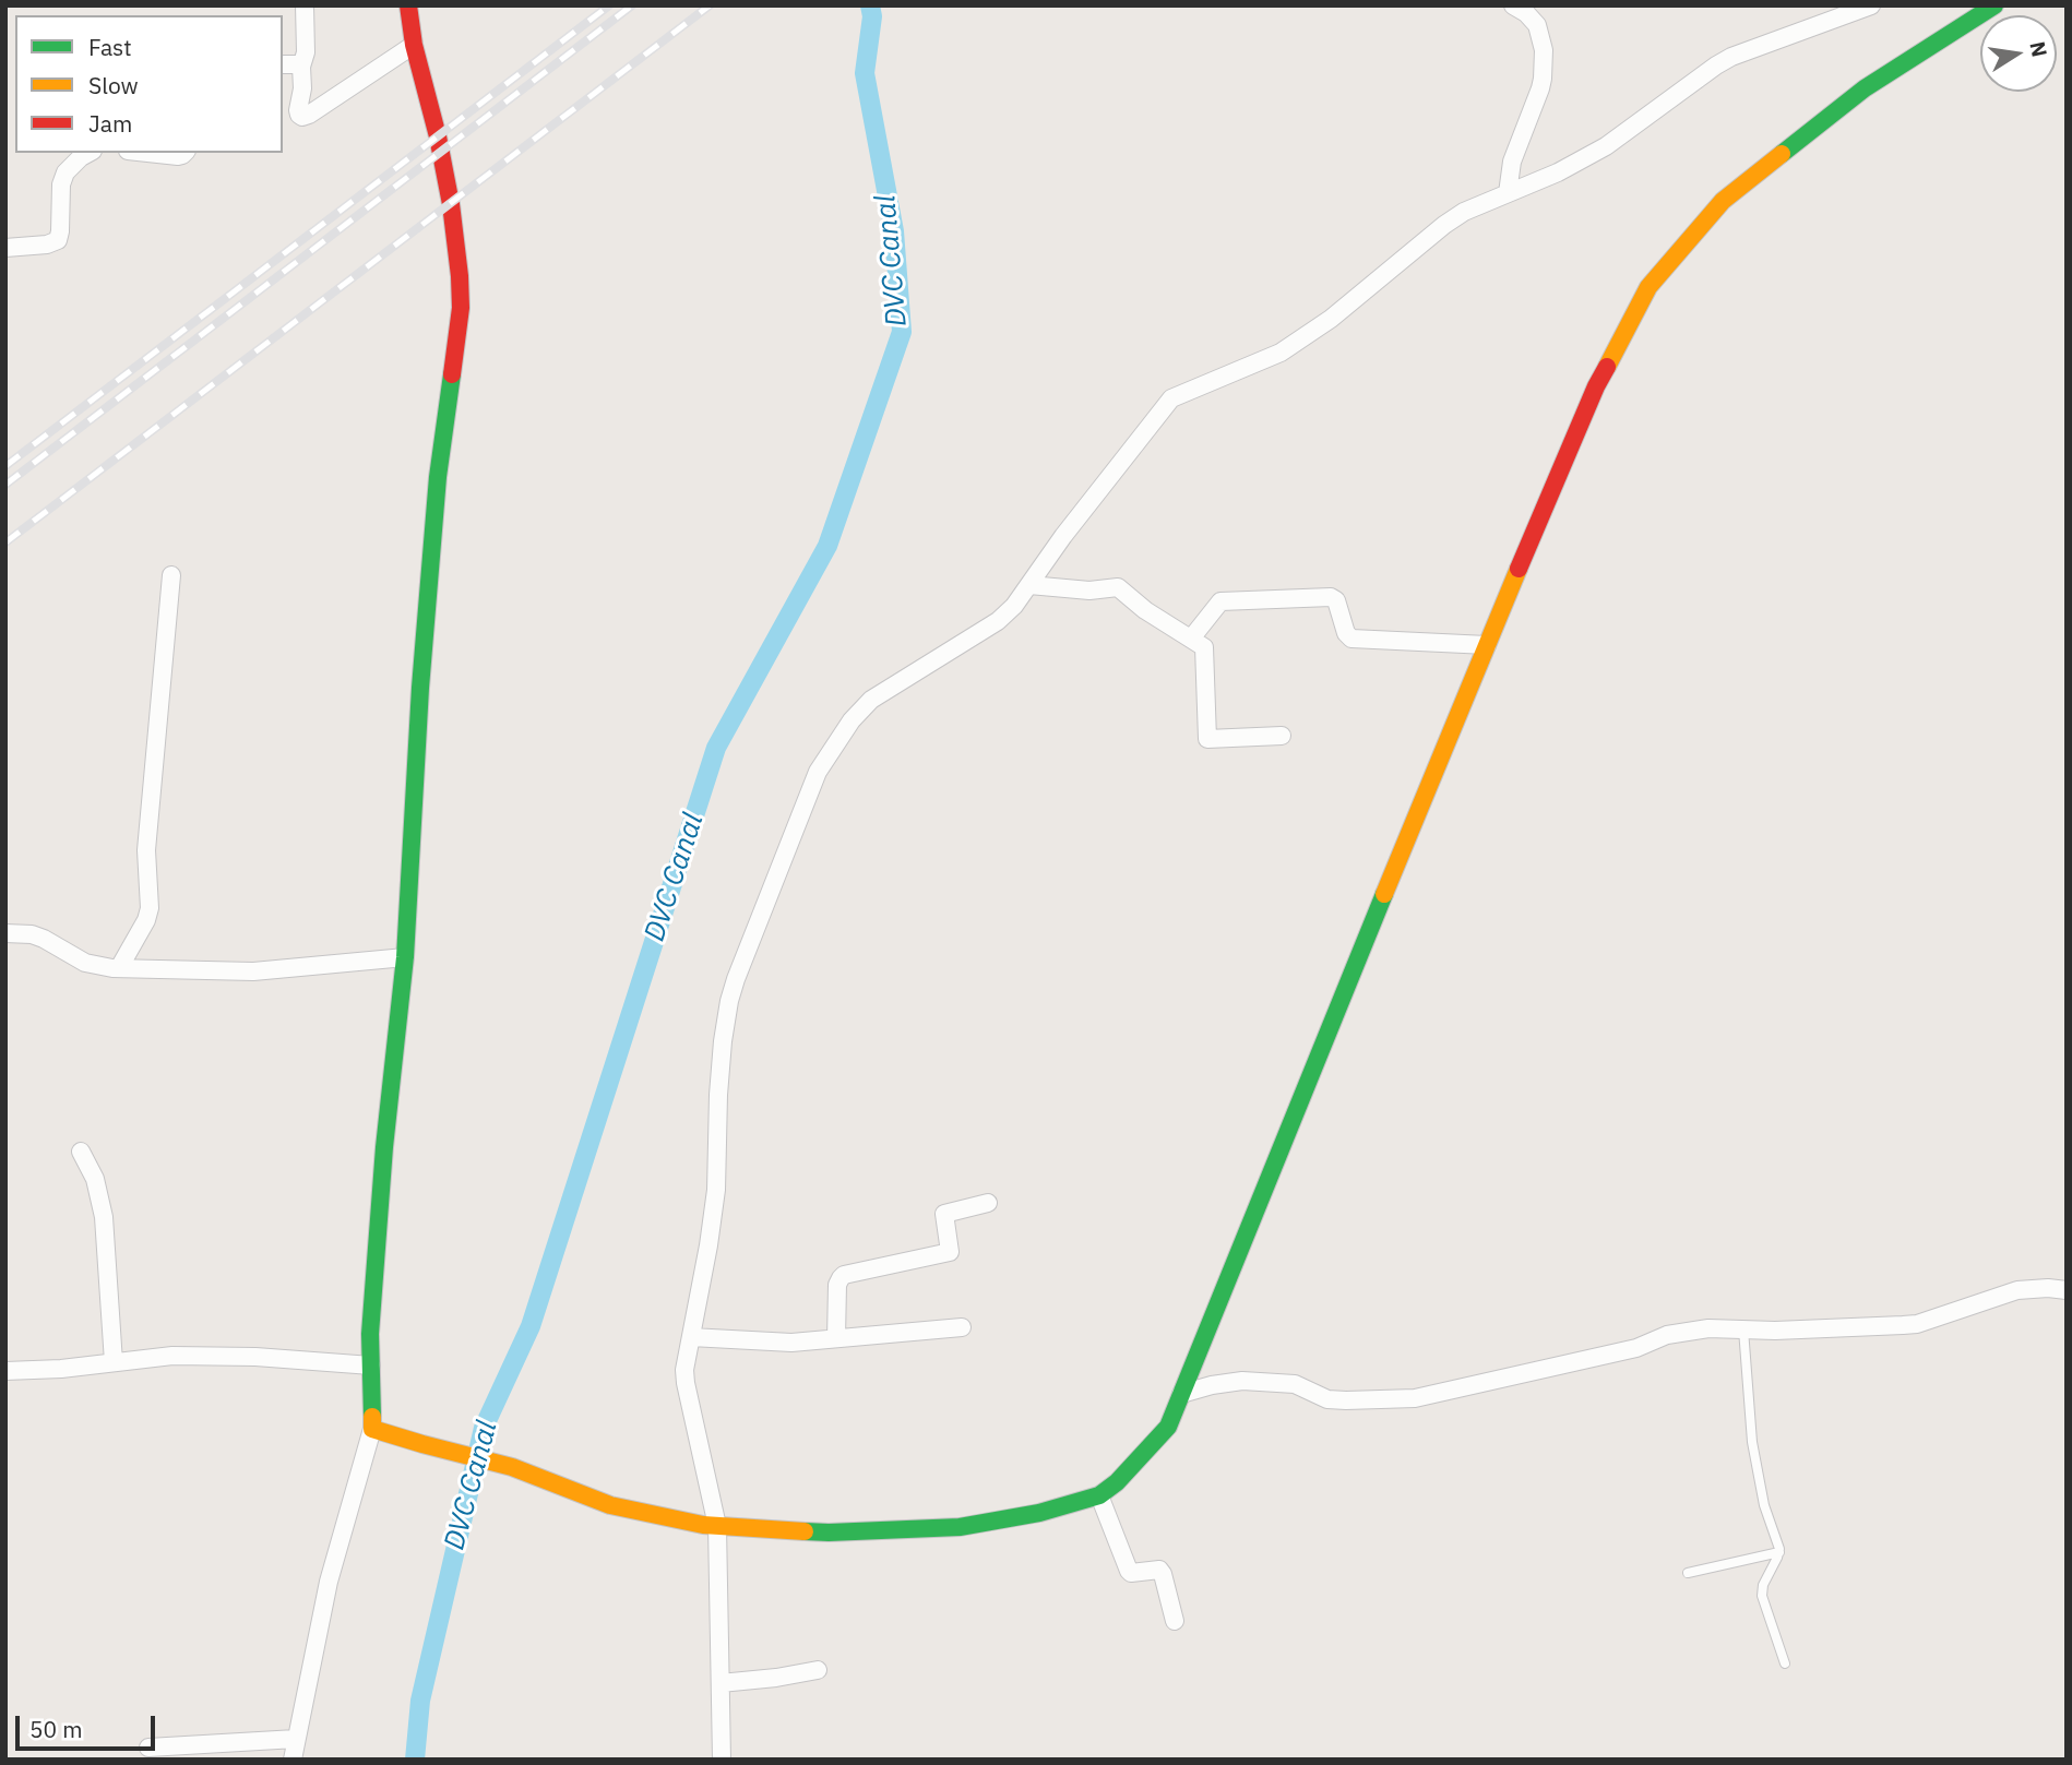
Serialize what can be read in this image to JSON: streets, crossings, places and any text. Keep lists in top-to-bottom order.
{
  "water": ["DVC Canal"],
  "legend": ["Fast", "Slow", "Jam"],
  "scale_bar": "50 m",
  "north": "right"
}
